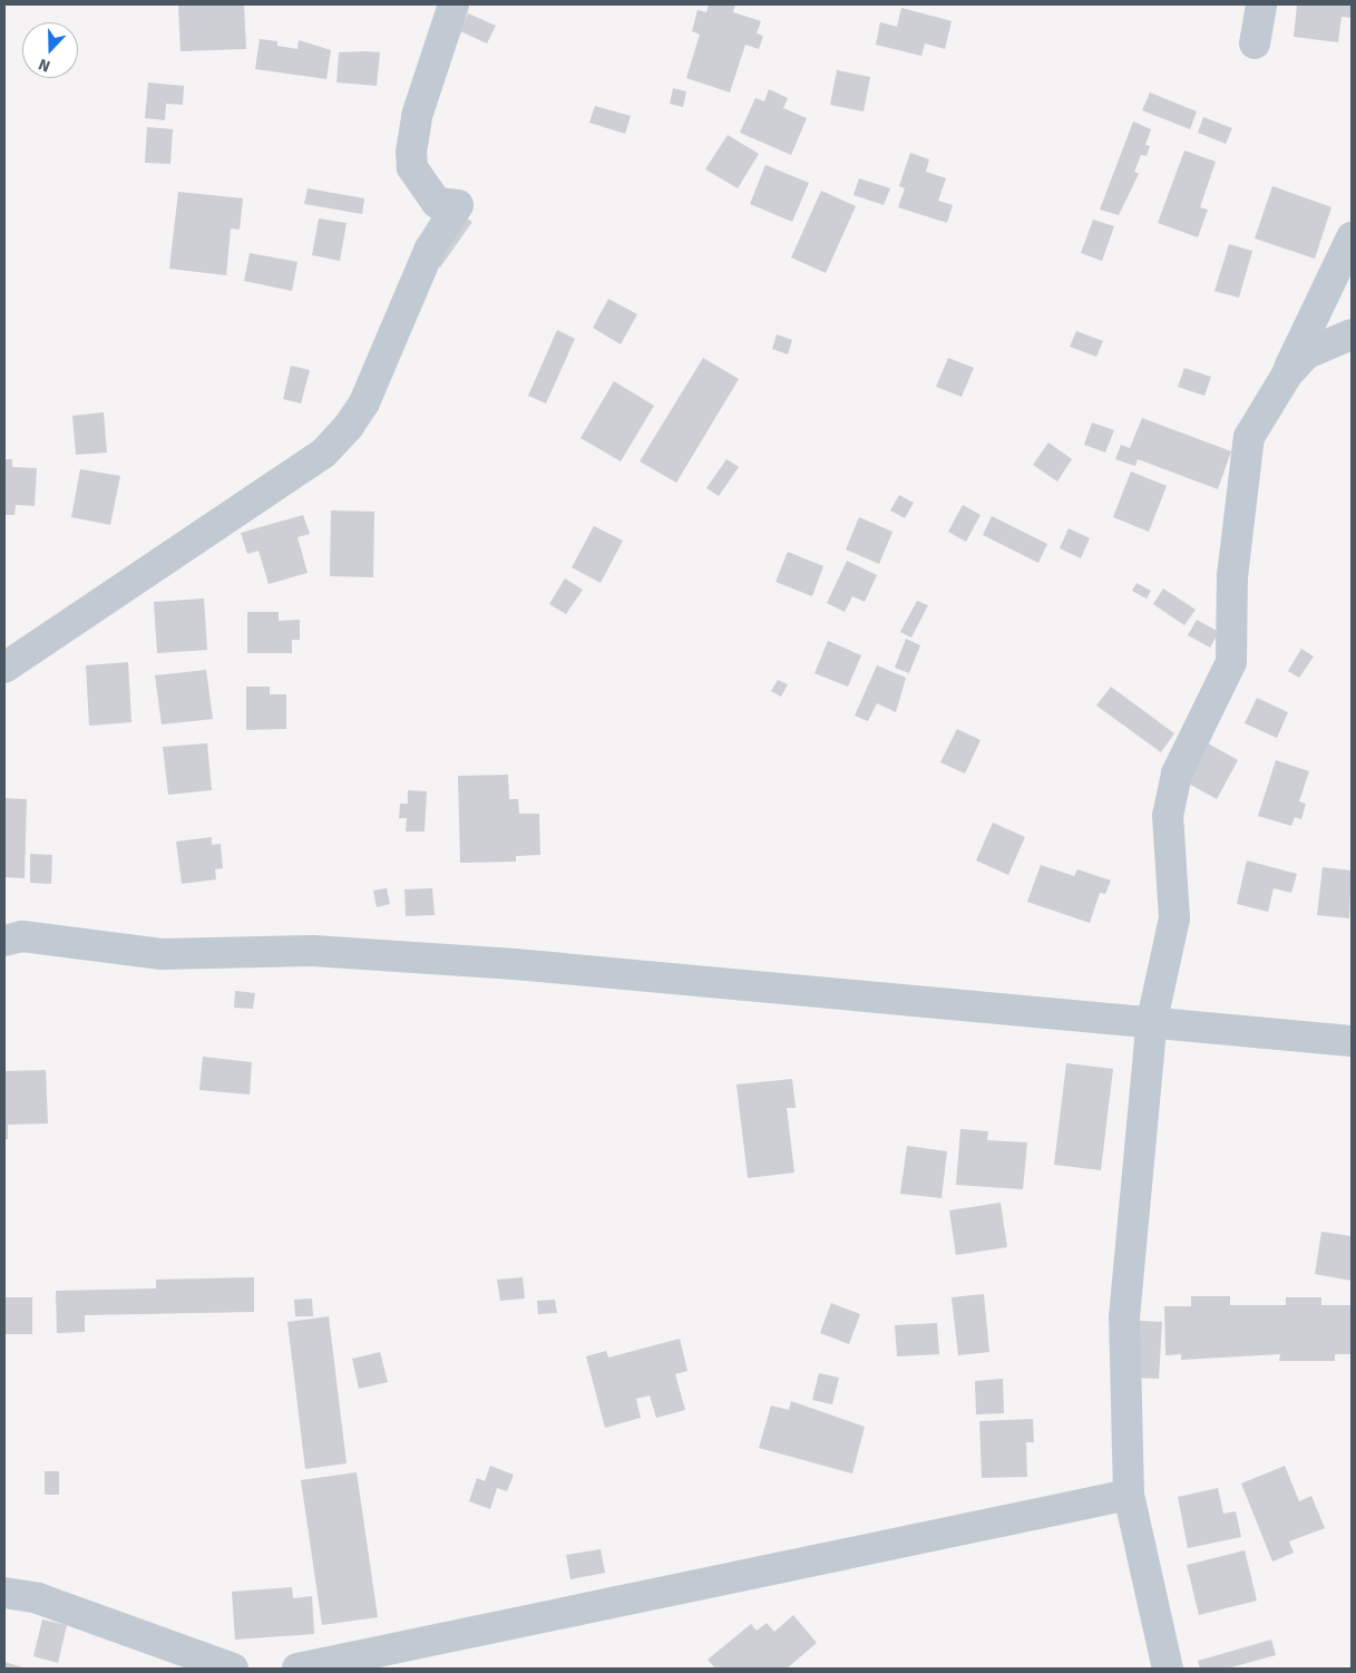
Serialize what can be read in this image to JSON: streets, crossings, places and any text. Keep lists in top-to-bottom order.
{
  "north": "bottom"
}
